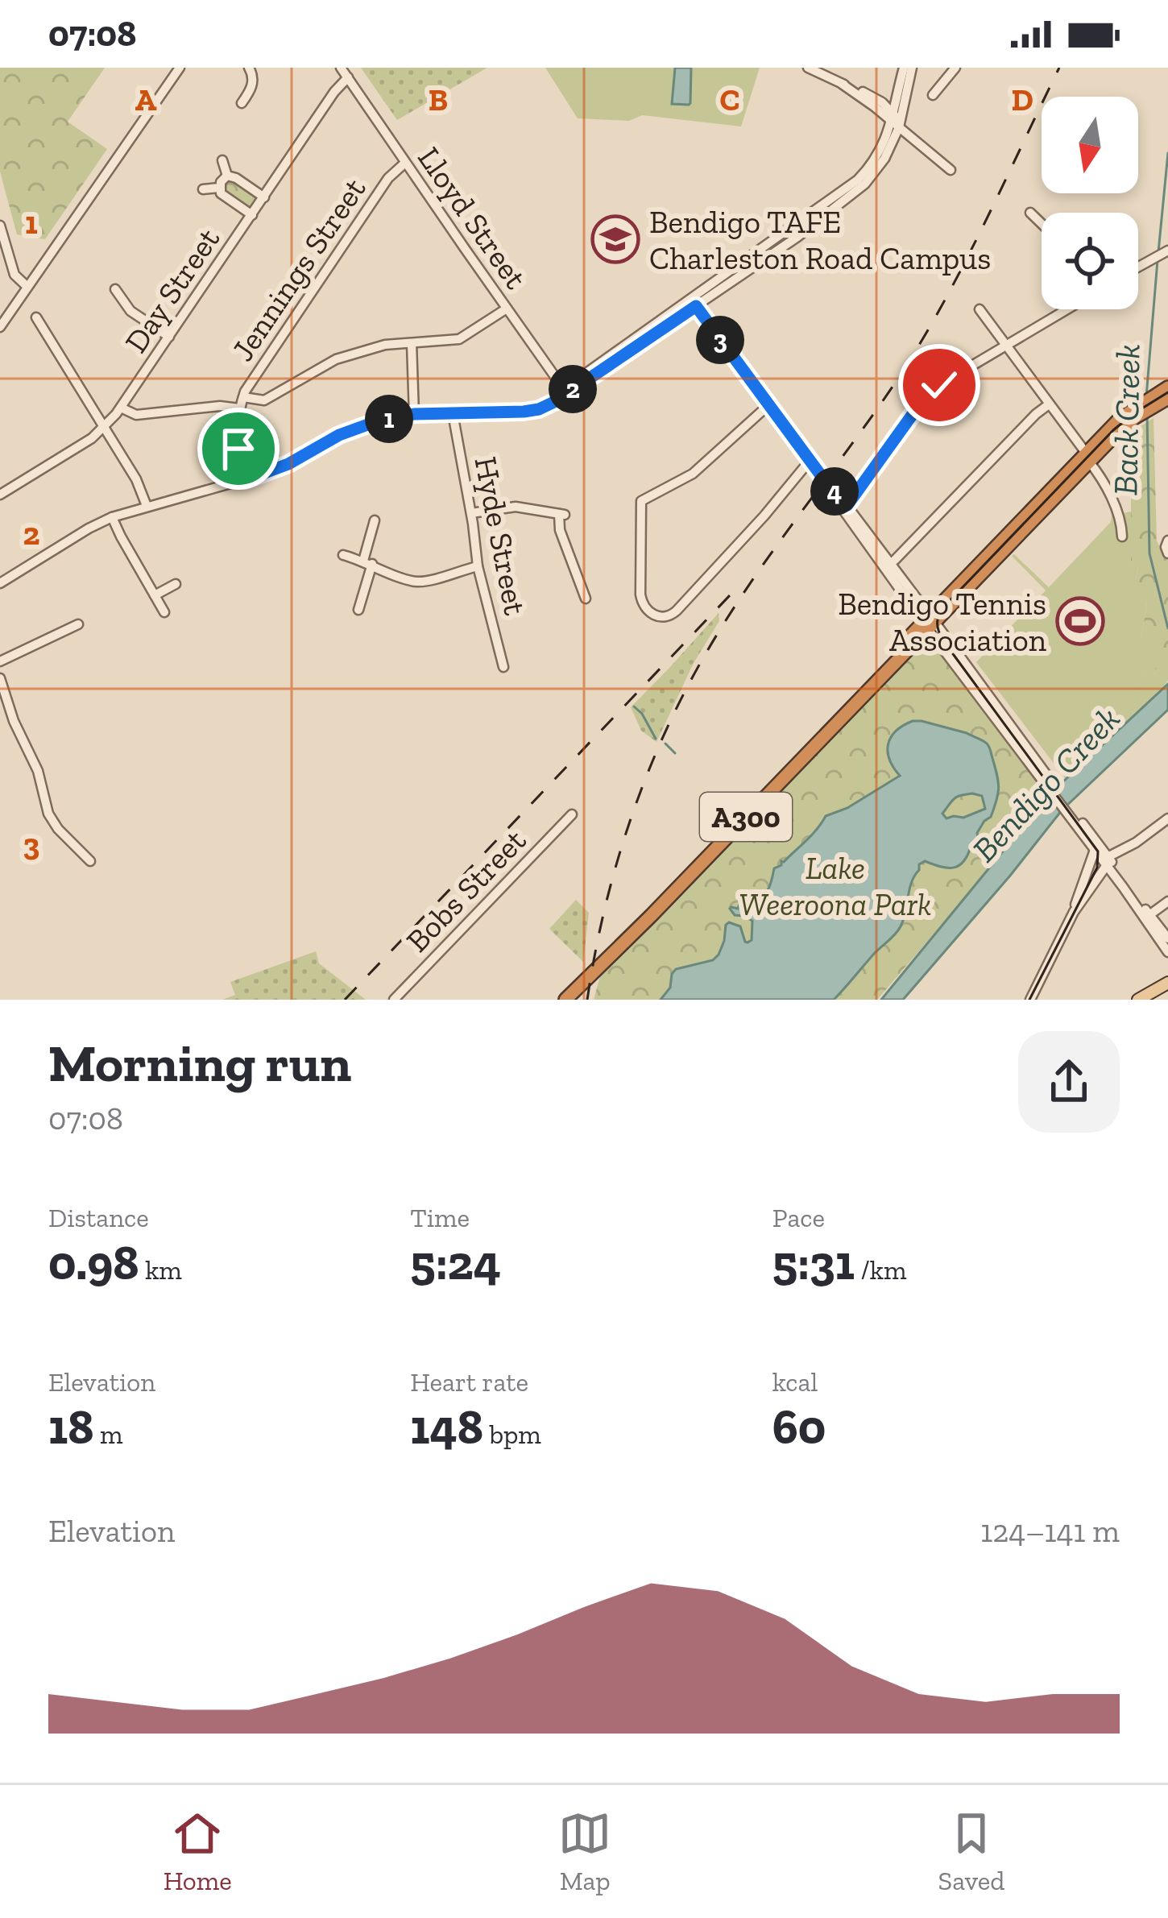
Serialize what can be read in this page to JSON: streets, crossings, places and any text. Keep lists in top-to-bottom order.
{
  "streets": {
    "highway": ["A300"],
    "street": [
      "Lloyd Street",
      "Jennings Street",
      "Day Street",
      "Hyde Street",
      "Bobs Street"
    ]
  },
  "crossings": [
    ["Lloyd Street", "Jennings Street"],
    ["Lloyd Street", "Day Street"]
  ],
  "water": ["Back Creek", "Bendigo Creek"],
  "parks": ["Lake Weeroona Park"],
  "places": {
    "school or university": ["Bendigo TAFE Charleston Road Campus"],
    "sports": ["Bendigo Tennis Association"]
  },
  "north": "bottom",
  "page": {
    "status": "07:08",
    "pins": [
      "3",
      "2",
      "1",
      "4"
    ],
    "heading": ["Morning run", "07:08"],
    "stats": [
      ["Distance", "0.98 km"],
      ["Time", "5:24"],
      ["Pace", "5:31 /km"],
      ["Elevation", "18 m"],
      ["Heart rate", "148 bpm"],
      ["kcal", "60"]
    ],
    "chart": ["Elevation", "124–141 m"],
    "tabs": ["Home", "Map", "Saved"]
  },
  "grid": {
    "columns": [
      "A",
      "B",
      "C",
      "D"
    ],
    "rows": ["1", "2", "3"]
  }
}
